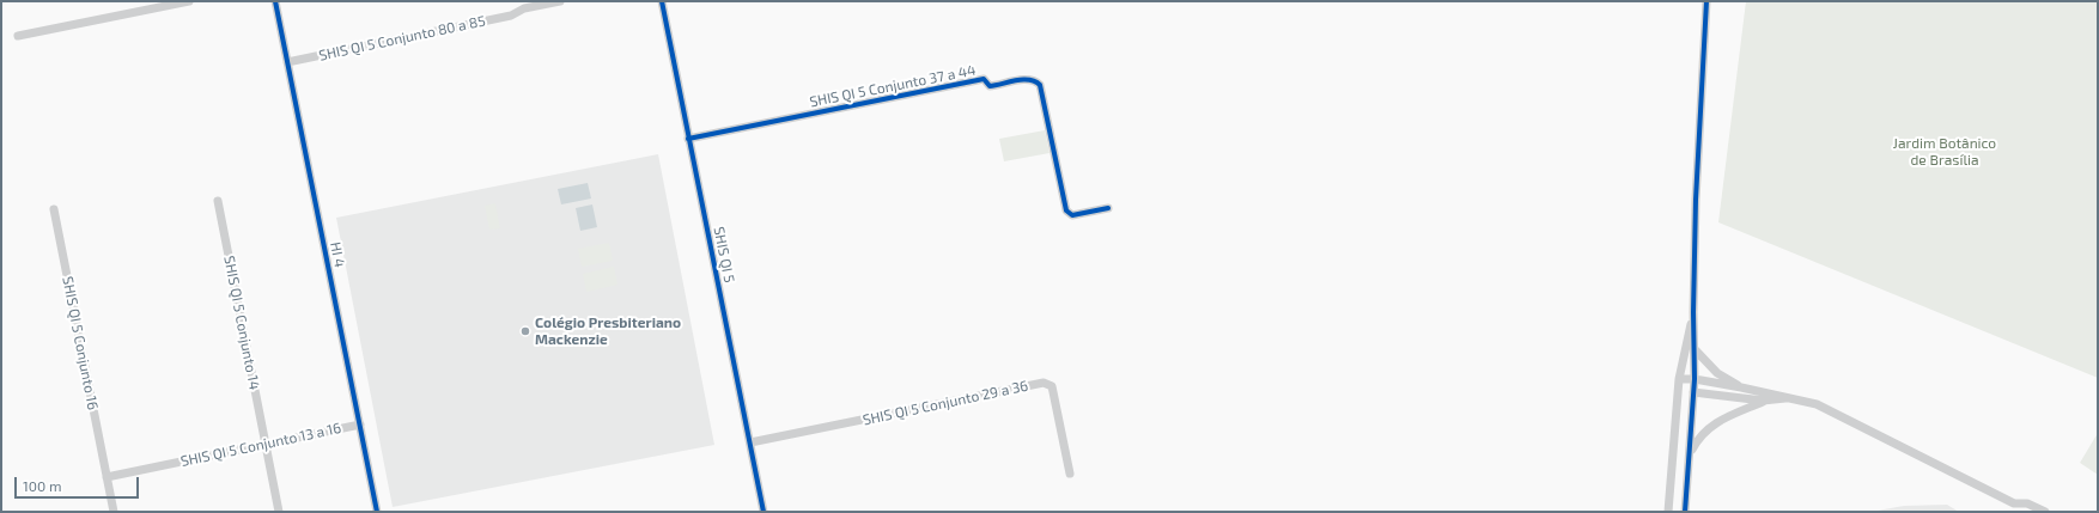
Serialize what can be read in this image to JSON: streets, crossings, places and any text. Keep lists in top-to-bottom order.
{
  "streets": {
    "street": [
      "SHIS QI 5 Conjunto 80 a 85",
      "SHIS QI 5 Conjunto 37 a 44",
      "HI 4",
      "SHIS QI 5",
      "SHIS QI 5 Conjunto 14",
      "SHIS QI 5 Conjunto 16",
      "SHIS QI 5 Conjunto 29 a 36",
      "SHIS QI 5 Conjunto 13 a 16"
    ]
  },
  "crossings": [
    ["SHIS QI 5 Conjunto 80 a 85", "HI 4"],
    ["SHIS QI 5 Conjunto 37 a 44", "SHIS QI 5"],
    ["HI 4", "SHIS QI 5 Conjunto 13 a 16"],
    ["SHIS QI 5", "SHIS QI 5 Conjunto 29 a 36"],
    ["SHIS QI 5 Conjunto 14", "SHIS QI 5 Conjunto 13 a 16"],
    ["SHIS QI 5 Conjunto 16", "SHIS QI 5 Conjunto 13 a 16"]
  ],
  "parks": ["Jardim Botânico de Brasília"],
  "places": ["Colégio Presbiteriano Mackenzie"],
  "scale_bar": "100 m"
}
